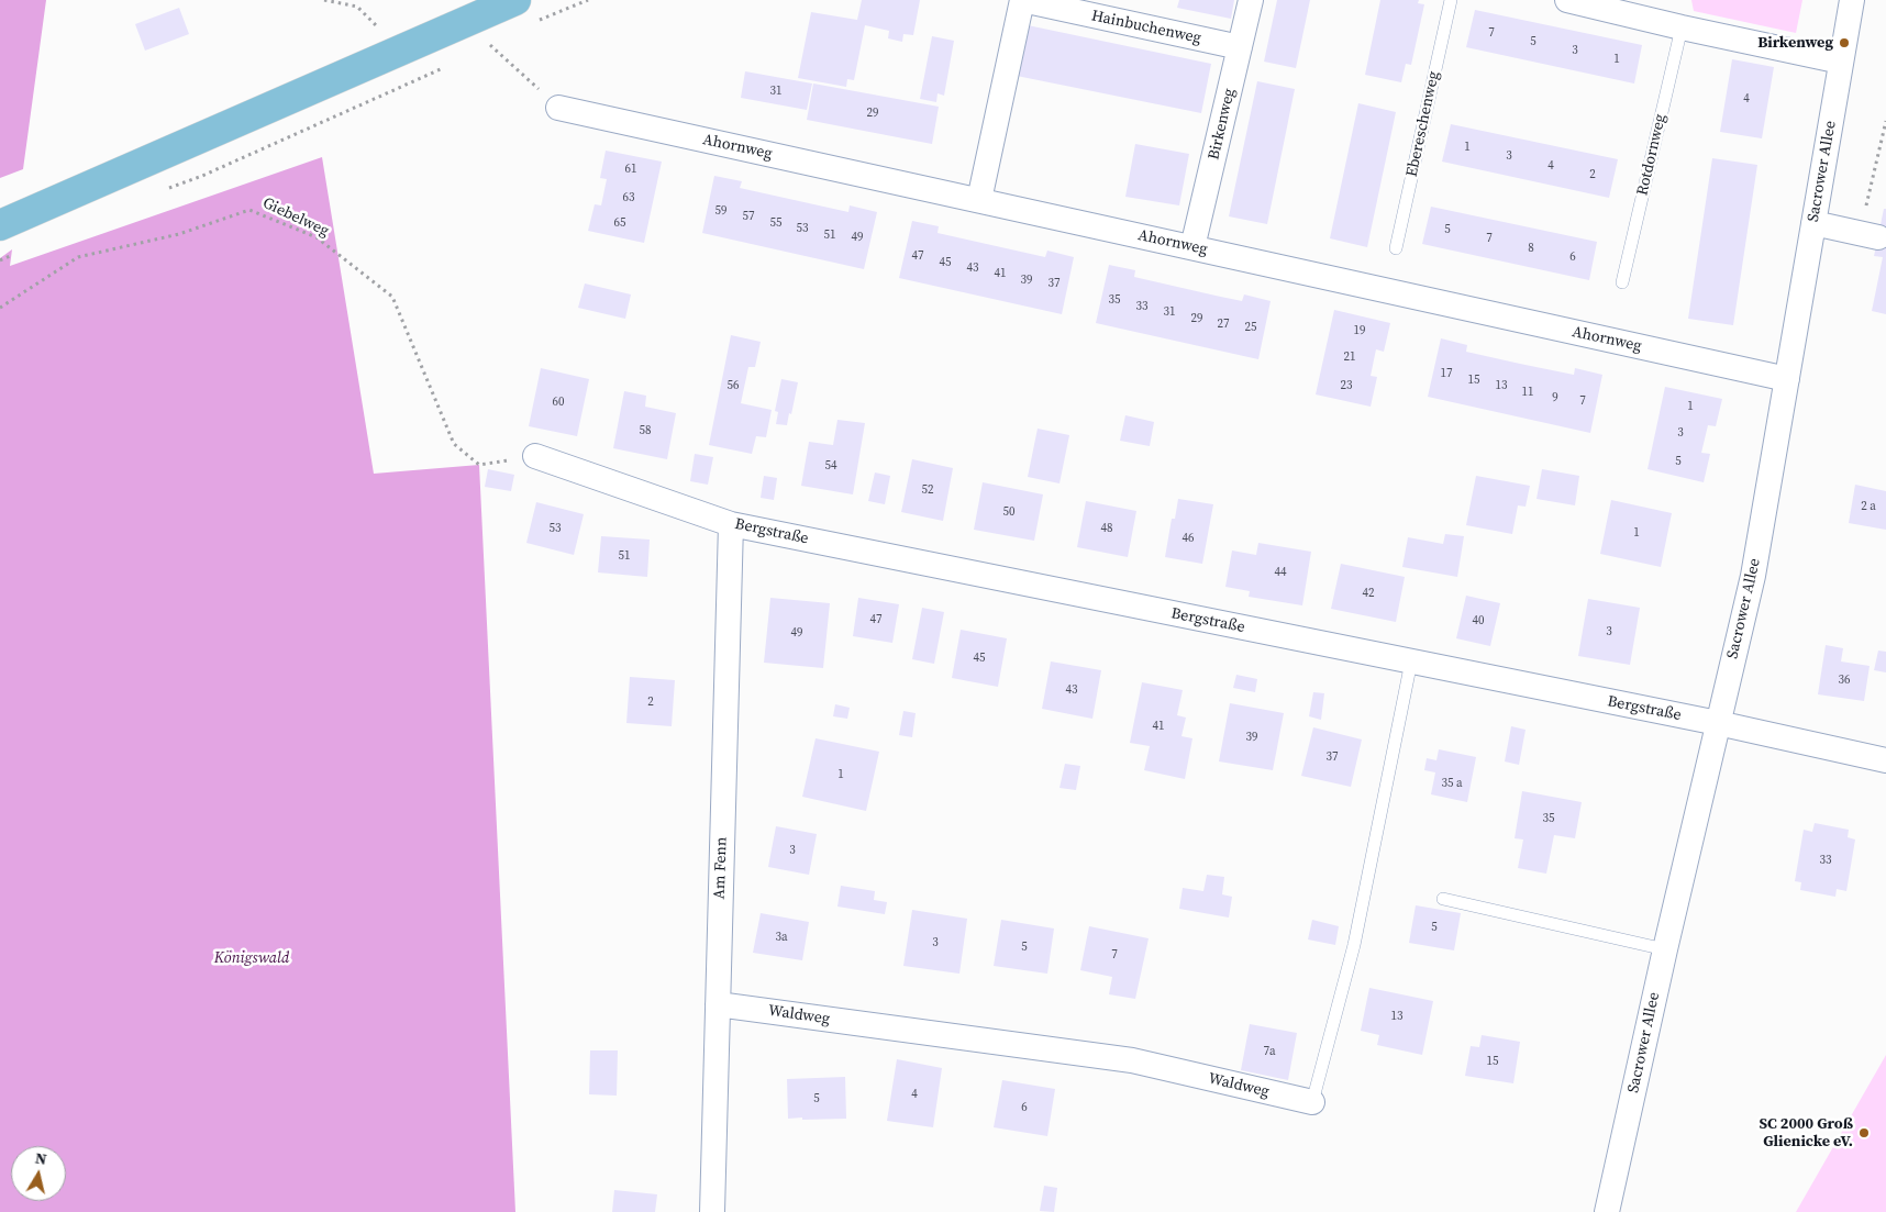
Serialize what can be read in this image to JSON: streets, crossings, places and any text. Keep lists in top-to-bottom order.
{
  "streets": {
    "street": [
      "Hainbuchenweg",
      "Birkenweg",
      "Ahornweg",
      "Sacrower Allee",
      "Bergstraße",
      "Am Fenn",
      "Waldweg"
    ],
    "lane": ["Ebereschenweg", "Rotdornweg"],
    "path": ["Giebelweg"]
  },
  "crossings": [
    ["Hainbuchenweg", "Birkenweg"],
    ["Hainbuchenweg", "Ahornweg"],
    ["Birkenweg", "Ahornweg"],
    ["Ahornweg", "Sacrower Allee"],
    ["Sacrower Allee", "Bergstraße"],
    ["Bergstraße", "Am Fenn"],
    ["Bergstraße", "Waldweg"],
    ["Am Fenn", "Waldweg"]
  ],
  "parks": ["Königswald"],
  "places": ["Birkenweg", "SC 2000 Groß Glienicke eV."],
  "house_numbers": [
    "7",
    "5",
    "3",
    "1",
    "31",
    "4",
    "29",
    "1",
    "3",
    "4",
    "61",
    "2",
    "63",
    "59",
    "57",
    "65",
    "55",
    "53",
    "5",
    "51",
    "49",
    "7",
    "8",
    "47",
    "6",
    "45",
    "43",
    "41",
    "39",
    "37",
    "35",
    "33",
    "31",
    "29",
    "27",
    "25",
    "19",
    "21",
    "17",
    "15",
    "56",
    "23",
    "13",
    "11",
    "9",
    "7",
    "60",
    "1",
    "58",
    "3",
    "5",
    "54",
    "52",
    "2 a",
    "50",
    "53",
    "48",
    "1",
    "46",
    "51",
    "44",
    "42",
    "47",
    "40",
    "3",
    "49",
    "45",
    "36",
    "43",
    "2",
    "41",
    "39",
    "37",
    "1",
    "35 a",
    "35",
    "3",
    "33",
    "5",
    "3a",
    "3",
    "5",
    "7",
    "13",
    "7a",
    "15",
    "4",
    "5",
    "6"
  ],
  "north": "top"
}
